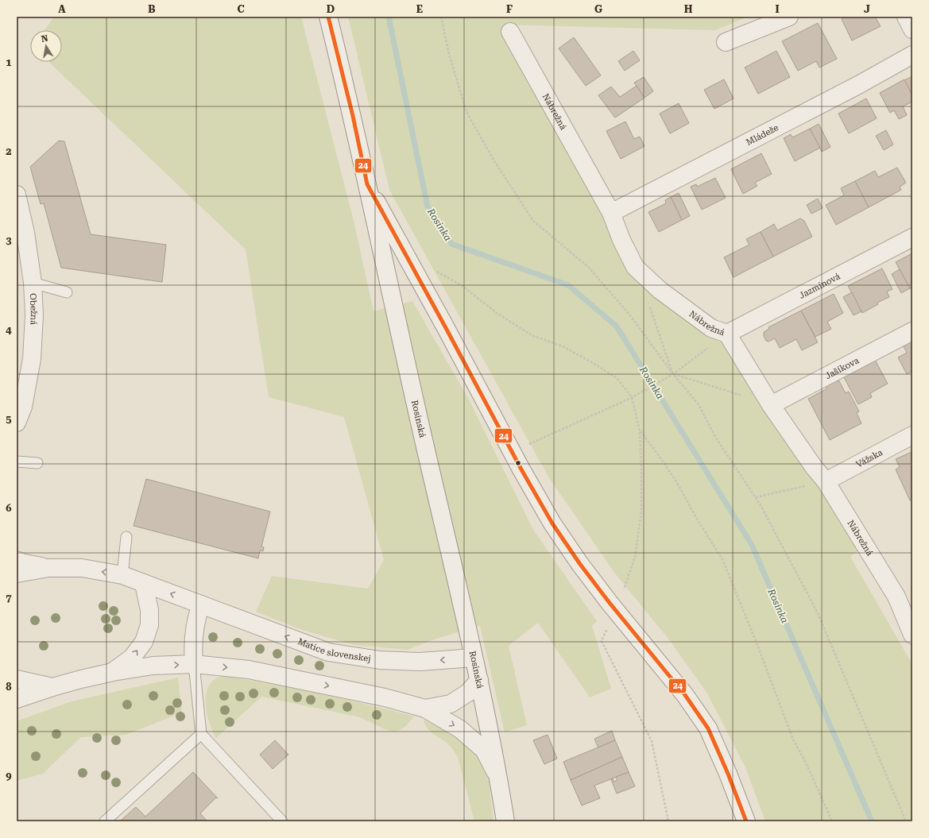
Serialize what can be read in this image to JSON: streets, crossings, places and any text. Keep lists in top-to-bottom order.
{
  "streets": {
    "street": [
      "Nábrežná",
      "Mládeže",
      "Jazmínová",
      "Obežná",
      "Jašíkova",
      "Rosinská",
      "Vážska",
      "Matice slovenskej"
    ]
  },
  "crossings": [
    ["Nábrežná", "Mládeže"],
    ["Nábrežná", "Jazmínová"],
    ["Nábrežná", "Jašíkova"],
    ["Nábrežná", "Vážska"],
    ["Rosinská", "Matice slovenskej"]
  ],
  "water": ["Rosinka"],
  "lines": ["transit line 24"],
  "north": "top",
  "grid": {
    "columns": [
      "A",
      "B",
      "C",
      "D",
      "E",
      "F",
      "G",
      "H",
      "I",
      "J"
    ],
    "rows": [
      "1",
      "2",
      "3",
      "4",
      "5",
      "6",
      "7",
      "8",
      "9"
    ]
  }
}
